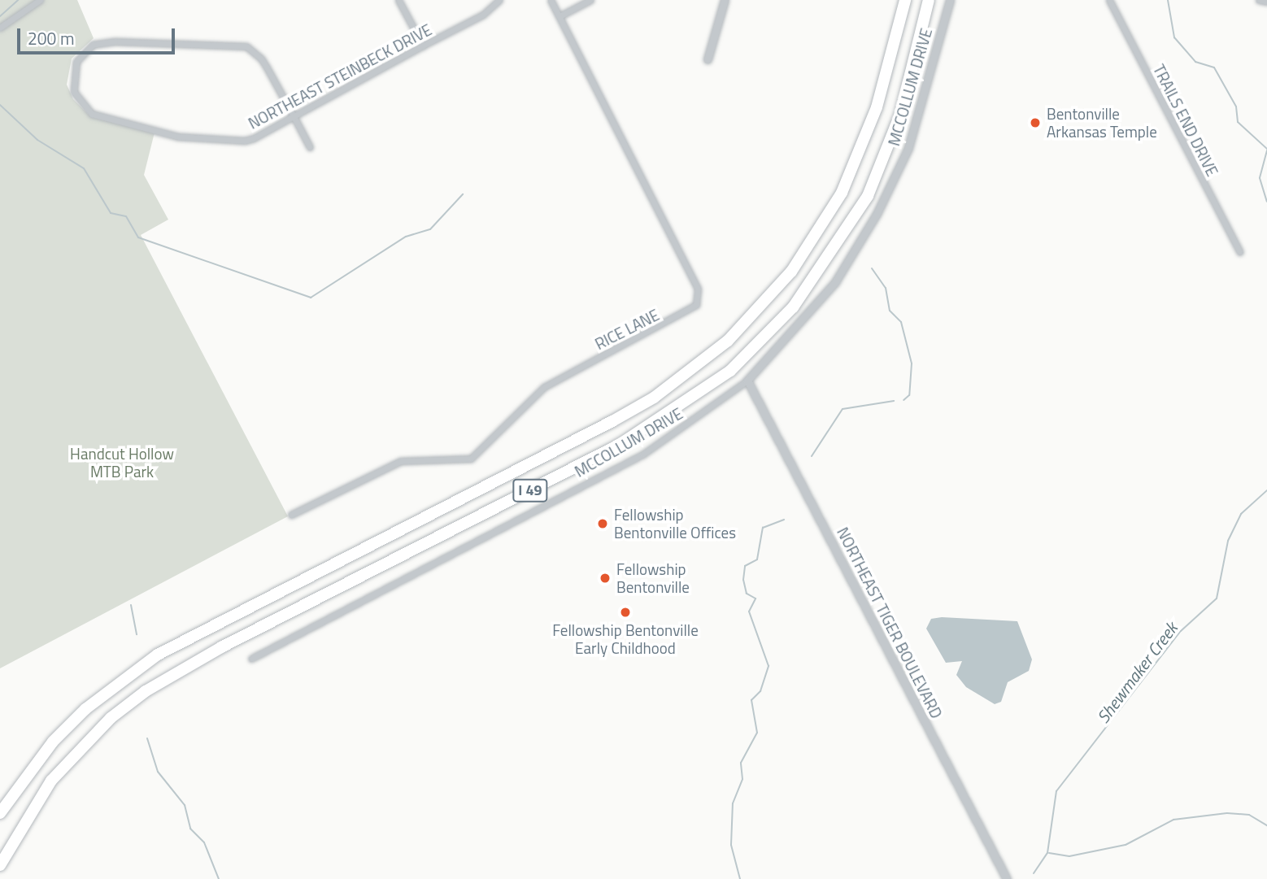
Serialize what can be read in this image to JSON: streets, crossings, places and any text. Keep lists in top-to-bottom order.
{
  "streets": {
    "highway": ["I 49"],
    "street": [
      "NORTHEAST STEINBECK DRIVE",
      "MCCOLLUM DRIVE",
      "TRAILS END DRIVE",
      "RICE LANE",
      "NORTHEAST TIGER BOULEVARD"
    ]
  },
  "crossings": [
    ["MCCOLLUM DRIVE", "NORTHEAST TIGER BOULEVARD"]
  ],
  "water": ["Shewmaker Creek"],
  "parks": ["Handcut Hollow MTB Park"],
  "places": [
    "Bentonville Arkansas Temple",
    "Fellowship Bentonville Offices",
    "Fellowship Bentonville",
    "Fellowship Bentonville Early Childhood"
  ],
  "scale_bar": "200 m"
}
